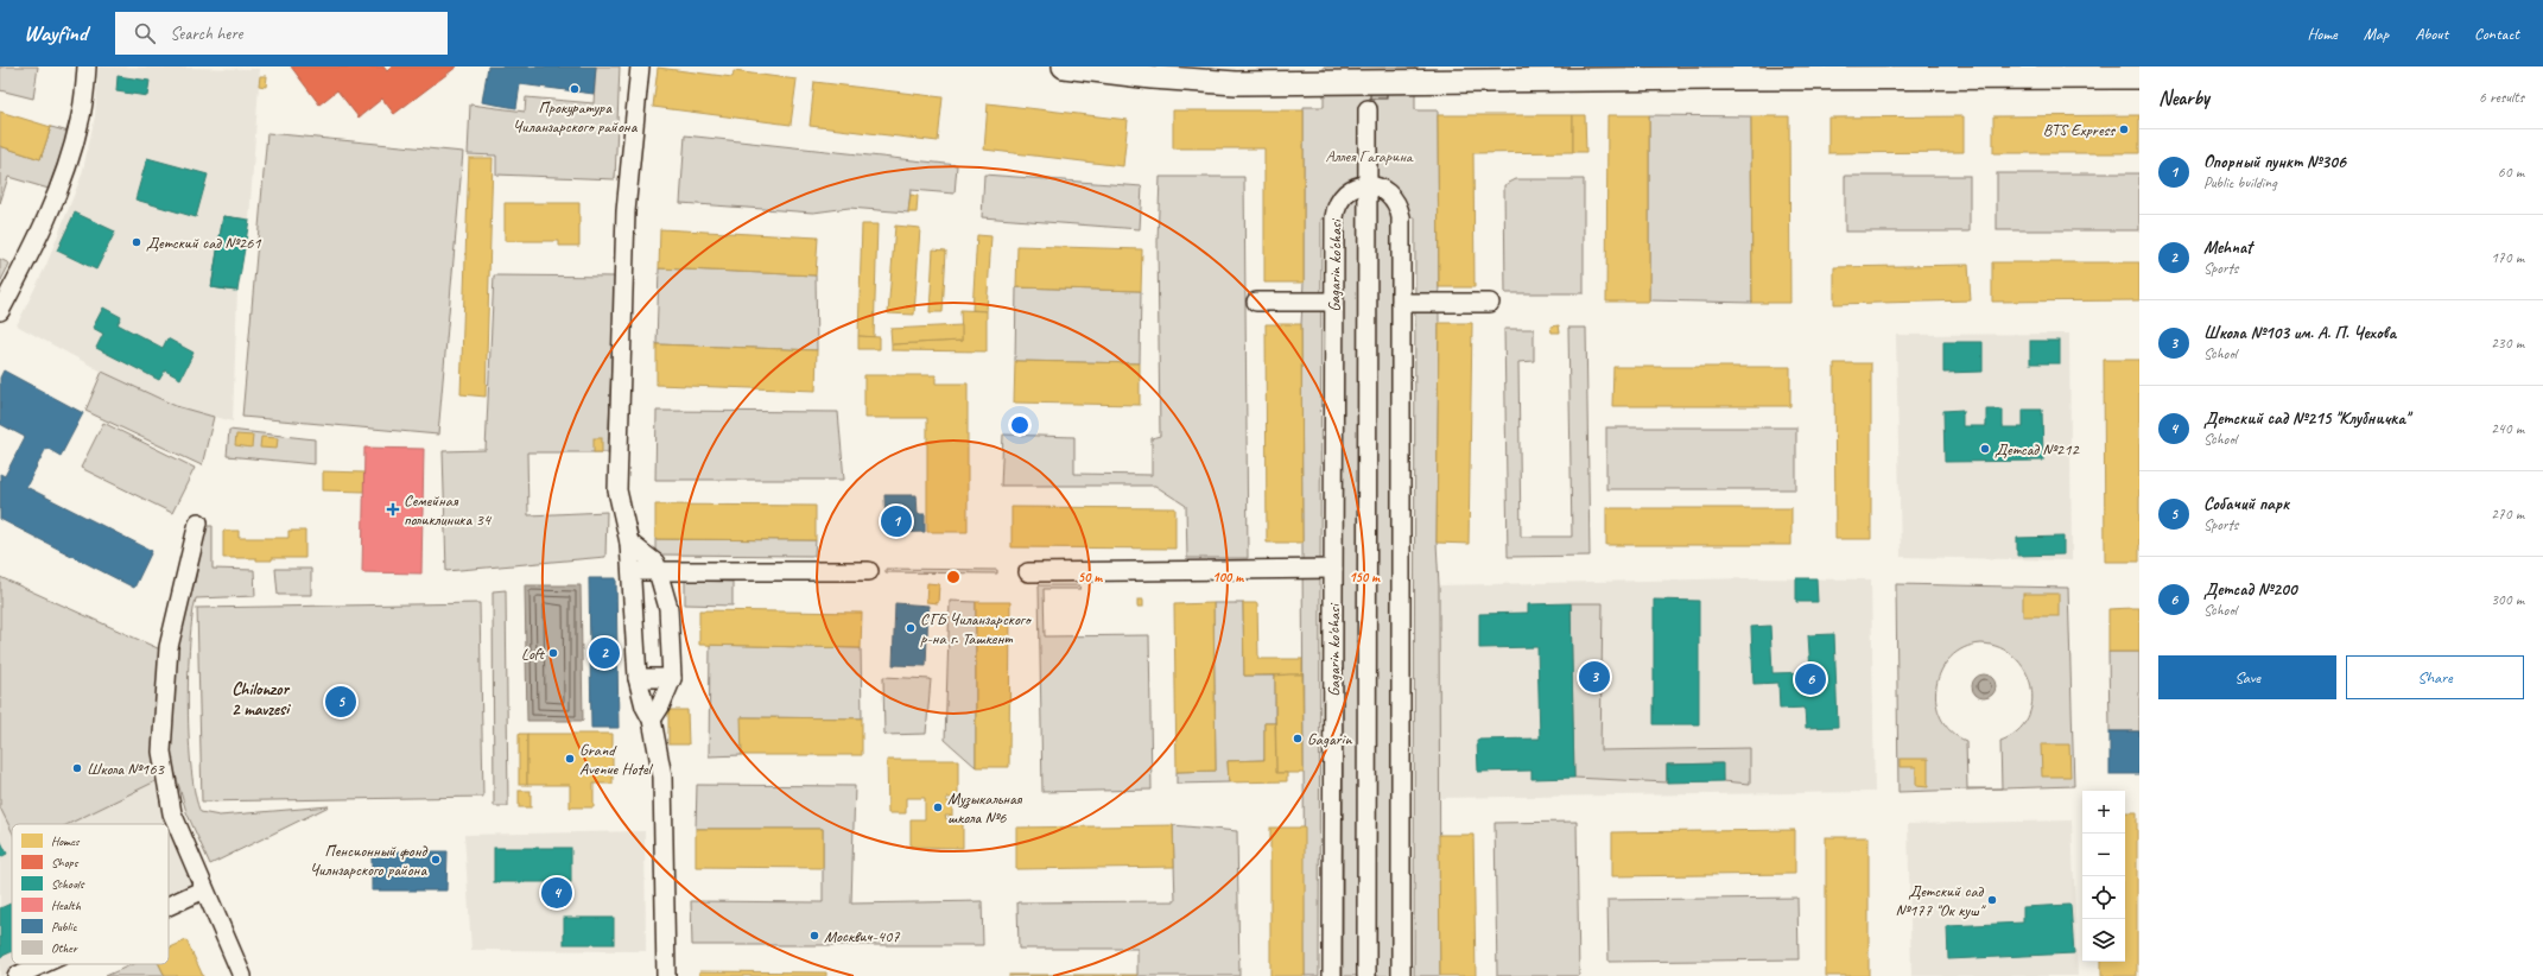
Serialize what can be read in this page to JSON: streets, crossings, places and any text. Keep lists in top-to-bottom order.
{
  "streets": {
    "street": ["Gagarin ko'chasi"]
  },
  "districts": ["Chilonzor 2 mavzesi"],
  "parks": ["Аллея Гагарина"],
  "places": {
    "other": [
      "Прокуратура Чиланзарского района",
      "BTS Express",
      "Детский сад №261",
      "Детсад №212",
      "СГБ Чиланзарского р-на г. Ташкент",
      "Loft",
      "Gagarin",
      "Grand Avenue Hotel",
      "Школа №163",
      "Mузыкальная школа №6",
      "Пенсионный фонд Чилнзарского района",
      "Детский сад №177 \"Ок куш\"",
      "Москвич-407"
    ],
    "health": ["Семейная поликлиника 34"]
  },
  "legend": [
    "Homes",
    "Shops",
    "Schools",
    "Health",
    "Public",
    "Other"
  ],
  "page": {
    "header": "Wayfind",
    "search": "Search here",
    "nav": [
      "Home",
      "Map",
      "About",
      "Contact"
    ],
    "heading": ["Nearby", "6 results"],
    "list": [
      {
        "mark": "1",
        "name": "Опорный пункт №306",
        "note": "Public building",
        "value": "60 m"
      },
      {
        "mark": "2",
        "name": "Mehnat",
        "note": "Sports",
        "value": "170 m"
      },
      {
        "mark": "3",
        "name": "Школа №103 им. А. П. Чехова",
        "note": "School",
        "value": "230 m"
      },
      {
        "mark": "4",
        "name": "Детский сад №215 \"Клубничка\"",
        "note": "School",
        "value": "240 m"
      },
      {
        "mark": "5",
        "name": "Собачий парк",
        "note": "Sports",
        "value": "270 m"
      },
      {
        "mark": "6",
        "name": "Детсад №200",
        "note": "School",
        "value": "300 m"
      }
    ],
    "pins": [
      "1",
      "2",
      "3",
      "6",
      "5",
      "4"
    ],
    "buttons": ["Save", "Share"],
    "map_buttons": ["+", "−"]
  },
  "rings": ["50 m", "100 m", "150 m"]
}
